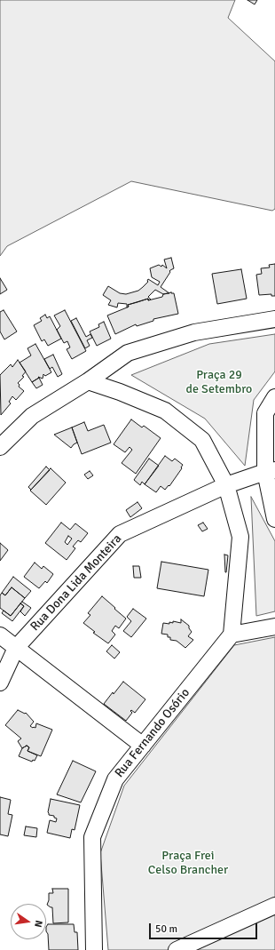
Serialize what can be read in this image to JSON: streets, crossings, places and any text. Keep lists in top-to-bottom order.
{
  "streets": {
    "street": ["Rua Dona Lida Monteira", "Rua Fernando Osório"]
  },
  "parks": ["Praça 29 de Setembro", "Praça Frei Celso Brancher"],
  "scale_bar": "50 m",
  "north": "right"
}
